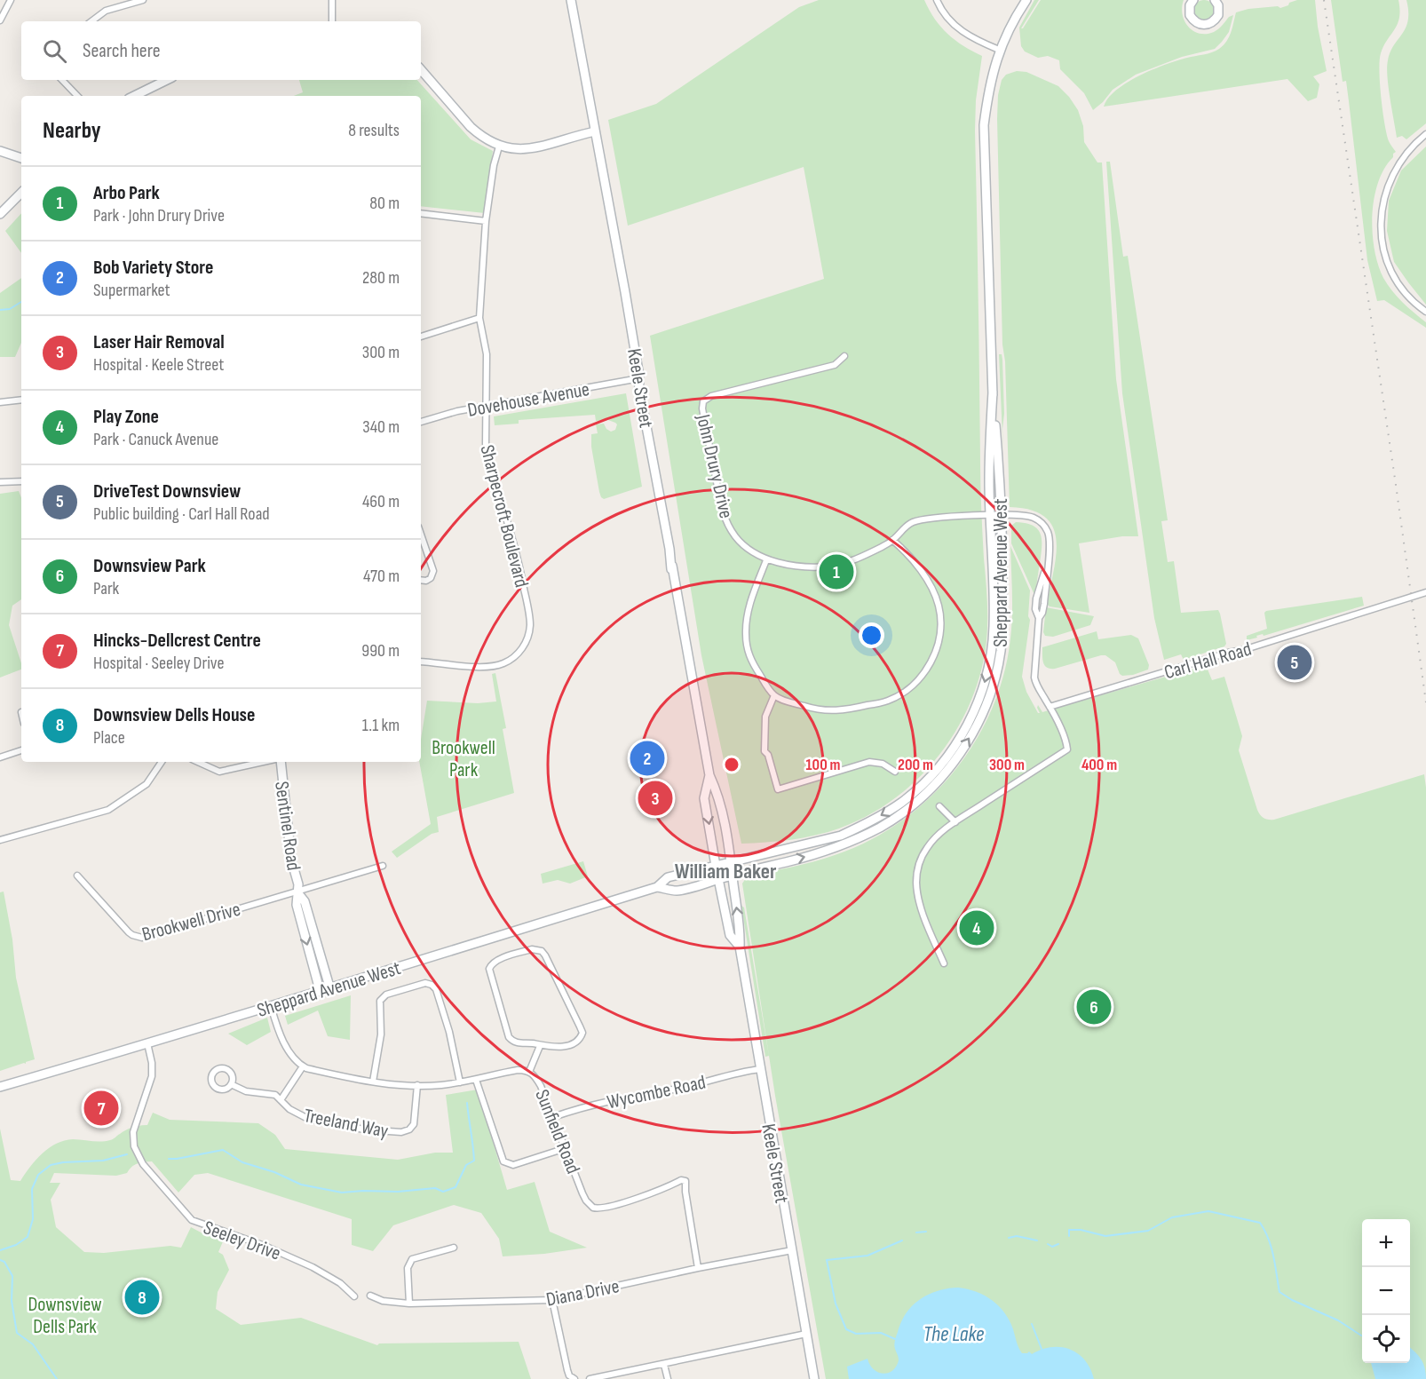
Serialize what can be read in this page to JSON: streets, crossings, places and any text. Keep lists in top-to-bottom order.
{
  "streets": {
    "main road": ["Keele Street", "Sheppard Avenue West", "Sentinel Road"],
    "street": [
      "Dovehouse Avenue",
      "John Drury Drive",
      "Sharpecroft Boulevard",
      "Carl Hall Road",
      "Brookwell Drive",
      "Wycombe Road",
      "Treeland Way",
      "Sunfield Road",
      "Seeley Drive",
      "Diana Drive"
    ]
  },
  "crossings": [
    ["Keele Street", "Dovehouse Avenue"],
    ["Keele Street", "Sheppard Avenue West"],
    ["Keele Street", "Wycombe Road"],
    ["Keele Street", "Diana Drive"],
    ["Dovehouse Avenue", "Sharpecroft Boulevard"],
    ["John Drury Drive", "Sheppard Avenue West"],
    ["John Drury Drive", "Carl Hall Road"],
    ["Sheppard Avenue West", "Sentinel Road"],
    ["Sheppard Avenue West", "Seeley Drive"],
    ["Sentinel Road", "Brookwell Drive"],
    ["Wycombe Road", "Sunfield Road"],
    ["Treeland Way", "Sunfield Road"],
    ["Sunfield Road", "Diana Drive"]
  ],
  "districts": ["William Baker"],
  "water": ["The Lake"],
  "parks": ["Brookwell Park", "Downsview Dells Park"],
  "page": {
    "search": "Search here",
    "heading": ["Nearby", "8 results"],
    "list": [
      {
        "mark": "1",
        "name": "Arbo Park",
        "note": "Park · John Drury Drive",
        "value": "80 m"
      },
      {
        "mark": "2",
        "name": "Bob Variety Store",
        "note": "Supermarket",
        "value": "280 m"
      },
      {
        "mark": "3",
        "name": "Laser Hair Removal",
        "note": "Hospital · Keele Street",
        "value": "300 m"
      },
      {
        "mark": "4",
        "name": "Play Zone",
        "note": "Park · Canuck Avenue",
        "value": "340 m"
      },
      {
        "mark": "5",
        "name": "DriveTest Downsview",
        "note": "Public building · Carl Hall Road",
        "value": "460 m"
      },
      {
        "mark": "6",
        "name": "Downsview Park",
        "note": "Park",
        "value": "470 m"
      },
      {
        "mark": "7",
        "name": "Hincks-Dellcrest Centre",
        "note": "Hospital · Seeley Drive",
        "value": "990 m"
      },
      {
        "mark": "8",
        "name": "Downsview Dells House",
        "note": "Place",
        "value": "1.1 km"
      }
    ],
    "pins": [
      "1",
      "5",
      "2",
      "3",
      "4",
      "6",
      "7",
      "8"
    ],
    "map_buttons": ["+", "−"]
  },
  "rings": [
    "100 m",
    "200 m",
    "300 m",
    "400 m"
  ]
}
